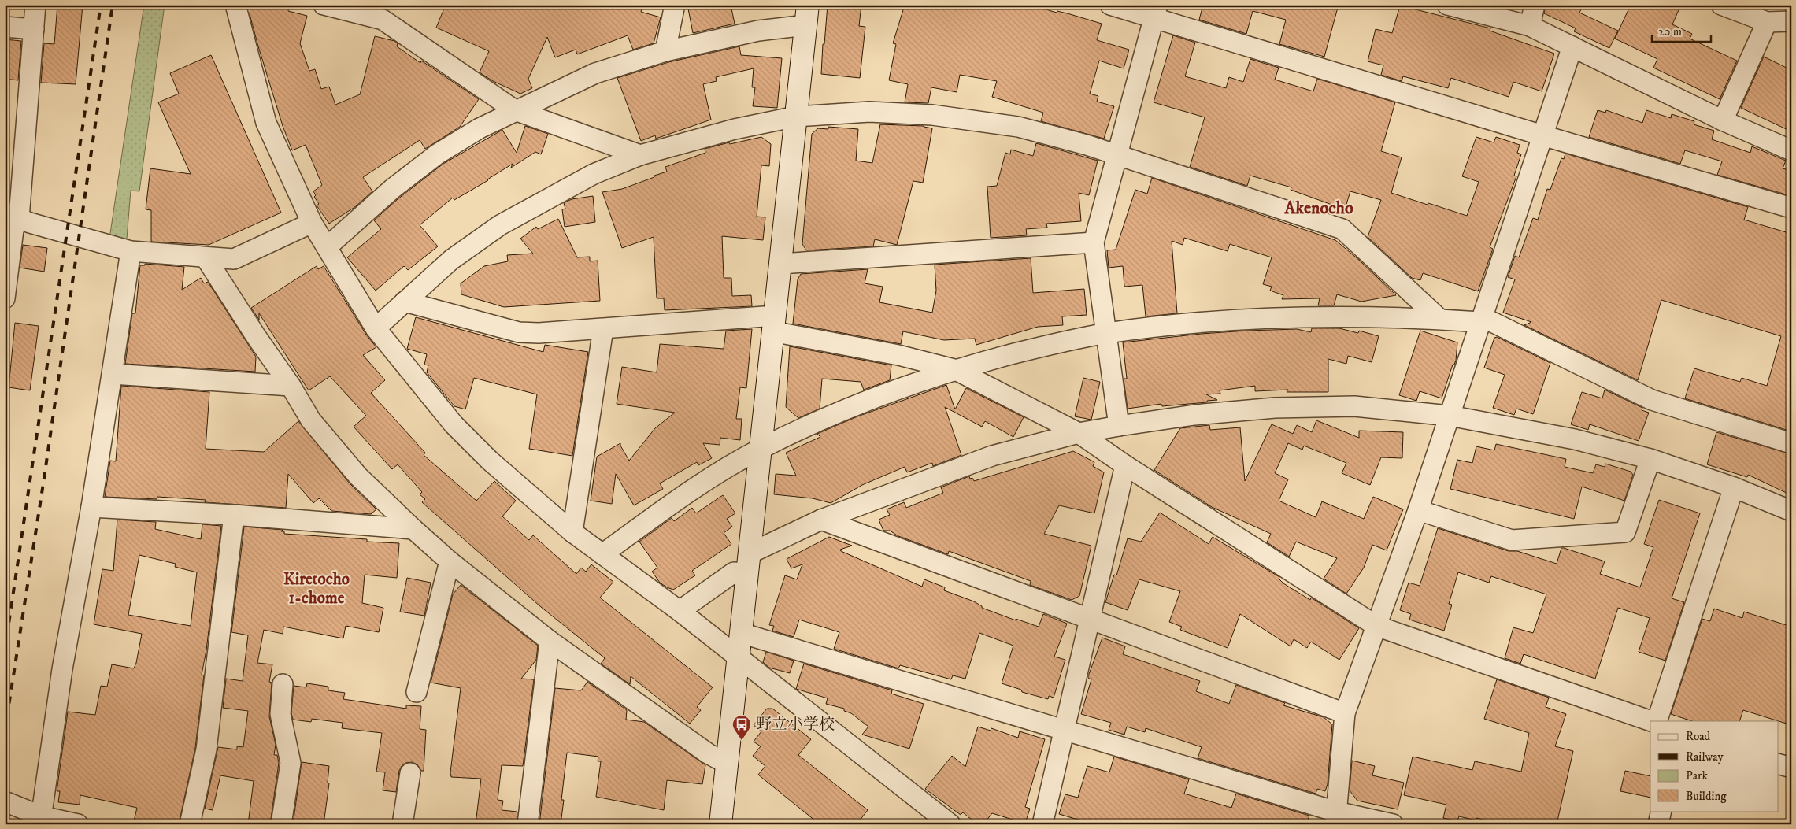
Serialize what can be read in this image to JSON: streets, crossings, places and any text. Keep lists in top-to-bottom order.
{
  "districts": ["Akenocho", "Kiretocho 1-chome"],
  "places": {
    "bus stop": ["野立小学校"]
  },
  "legend": [
    "Road",
    "Railway",
    "Park",
    "Building"
  ],
  "scale_bar": "20 m"
}
